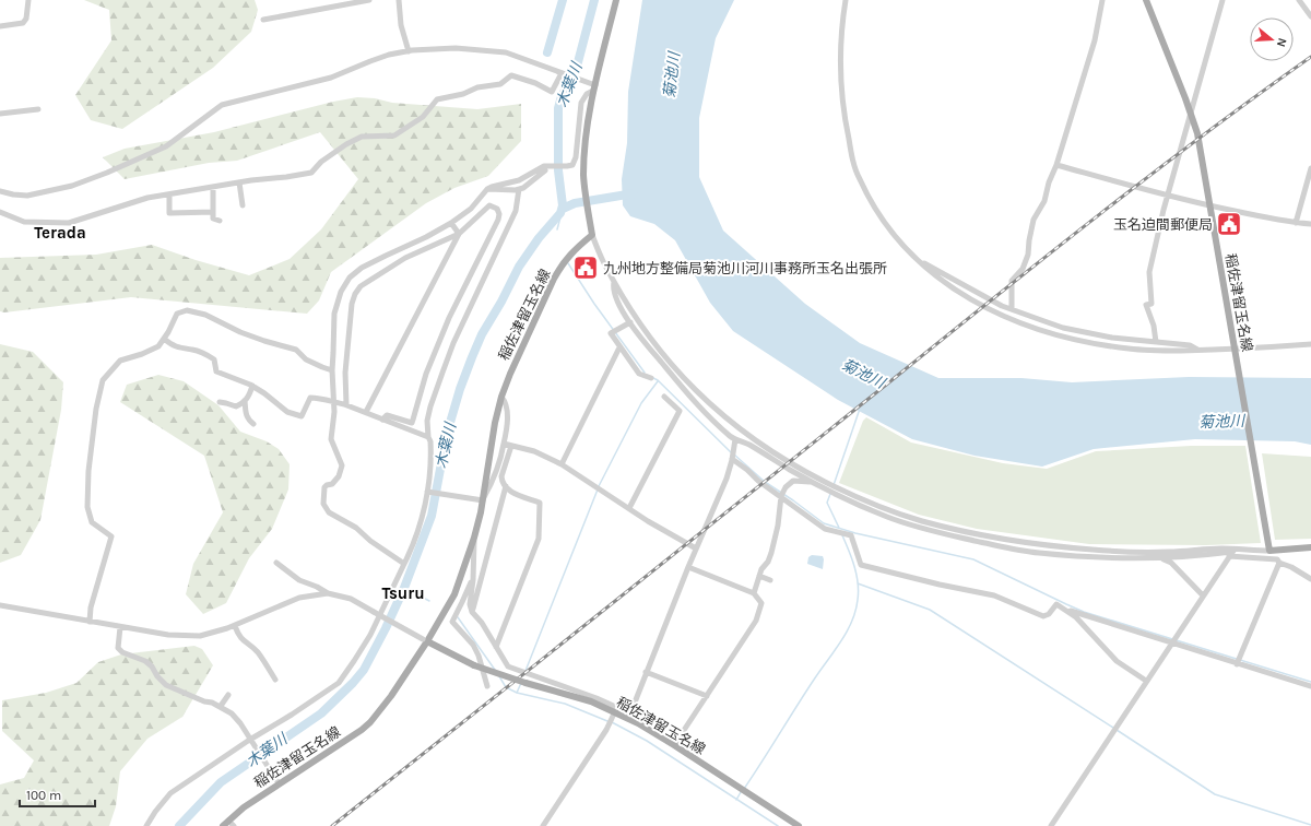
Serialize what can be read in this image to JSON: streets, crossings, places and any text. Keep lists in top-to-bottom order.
{
  "streets": {
    "main road": ["稲佐津留玉名線"]
  },
  "districts": ["Terada", "Tsuru"],
  "water": ["菊池川", "木葉川"],
  "places": {
    "public building": ["玉名迫間郵便局", "九州地方整備局菊池川河川事務所玉名出張所"]
  },
  "scale_bar": "100 m",
  "north": "right"
}
